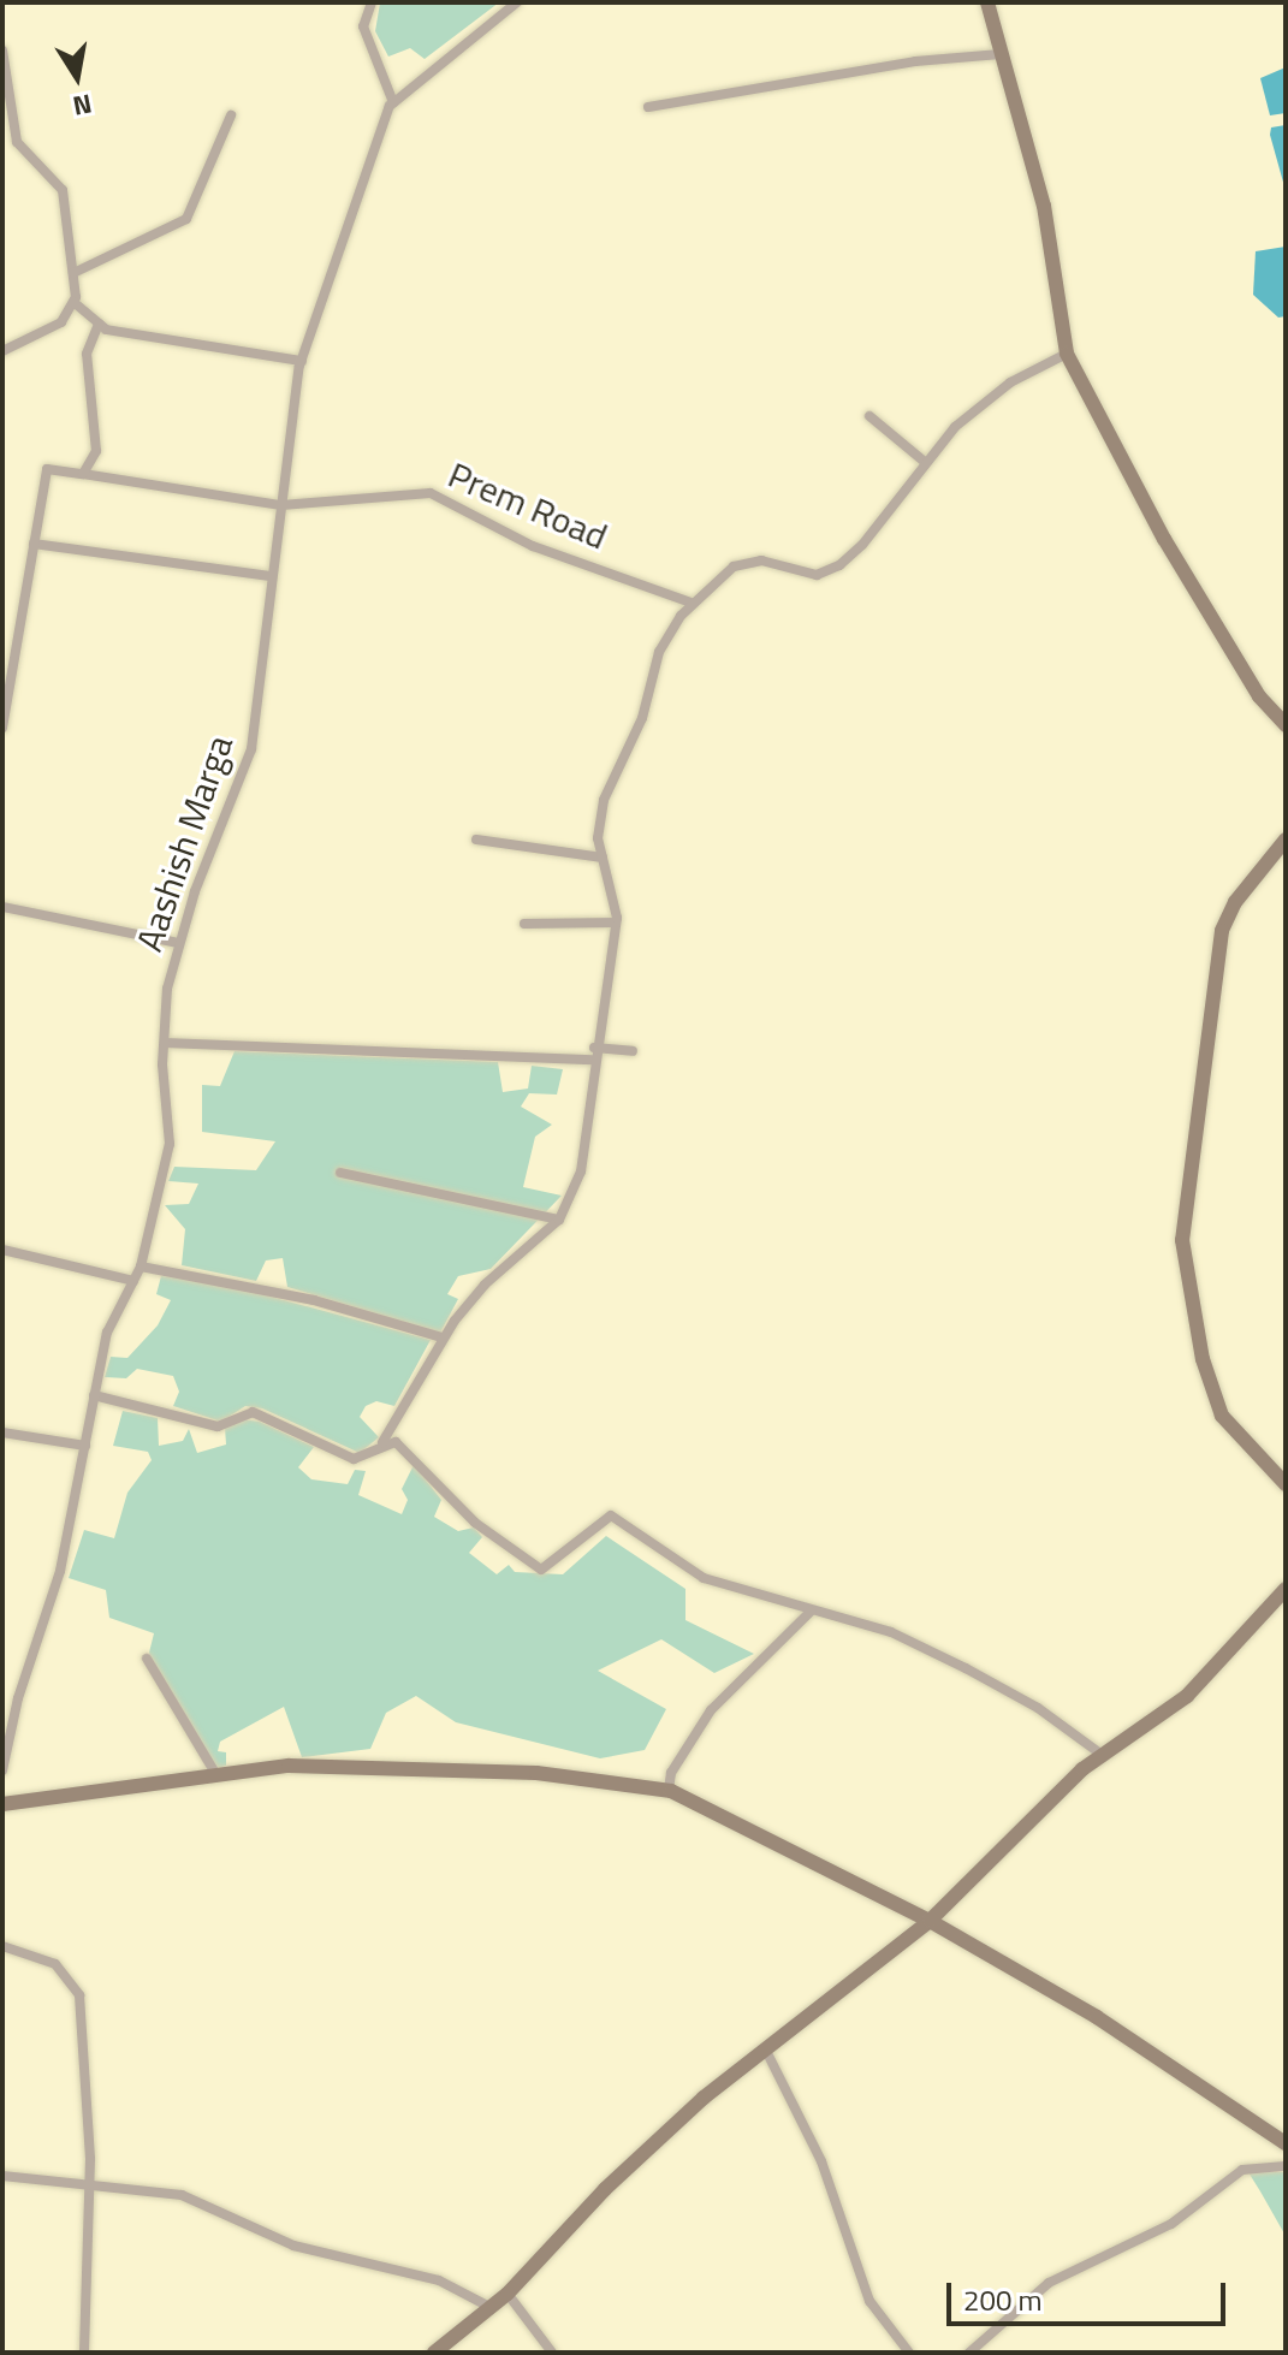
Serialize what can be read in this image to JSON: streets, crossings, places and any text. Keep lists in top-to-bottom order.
{
  "streets": {
    "street": ["Prem Road", "Aashish Marga"]
  },
  "crossings": [
    ["Prem Road", "Aashish Marga"]
  ],
  "scale_bar": "200 m",
  "north": "bottom"
}
